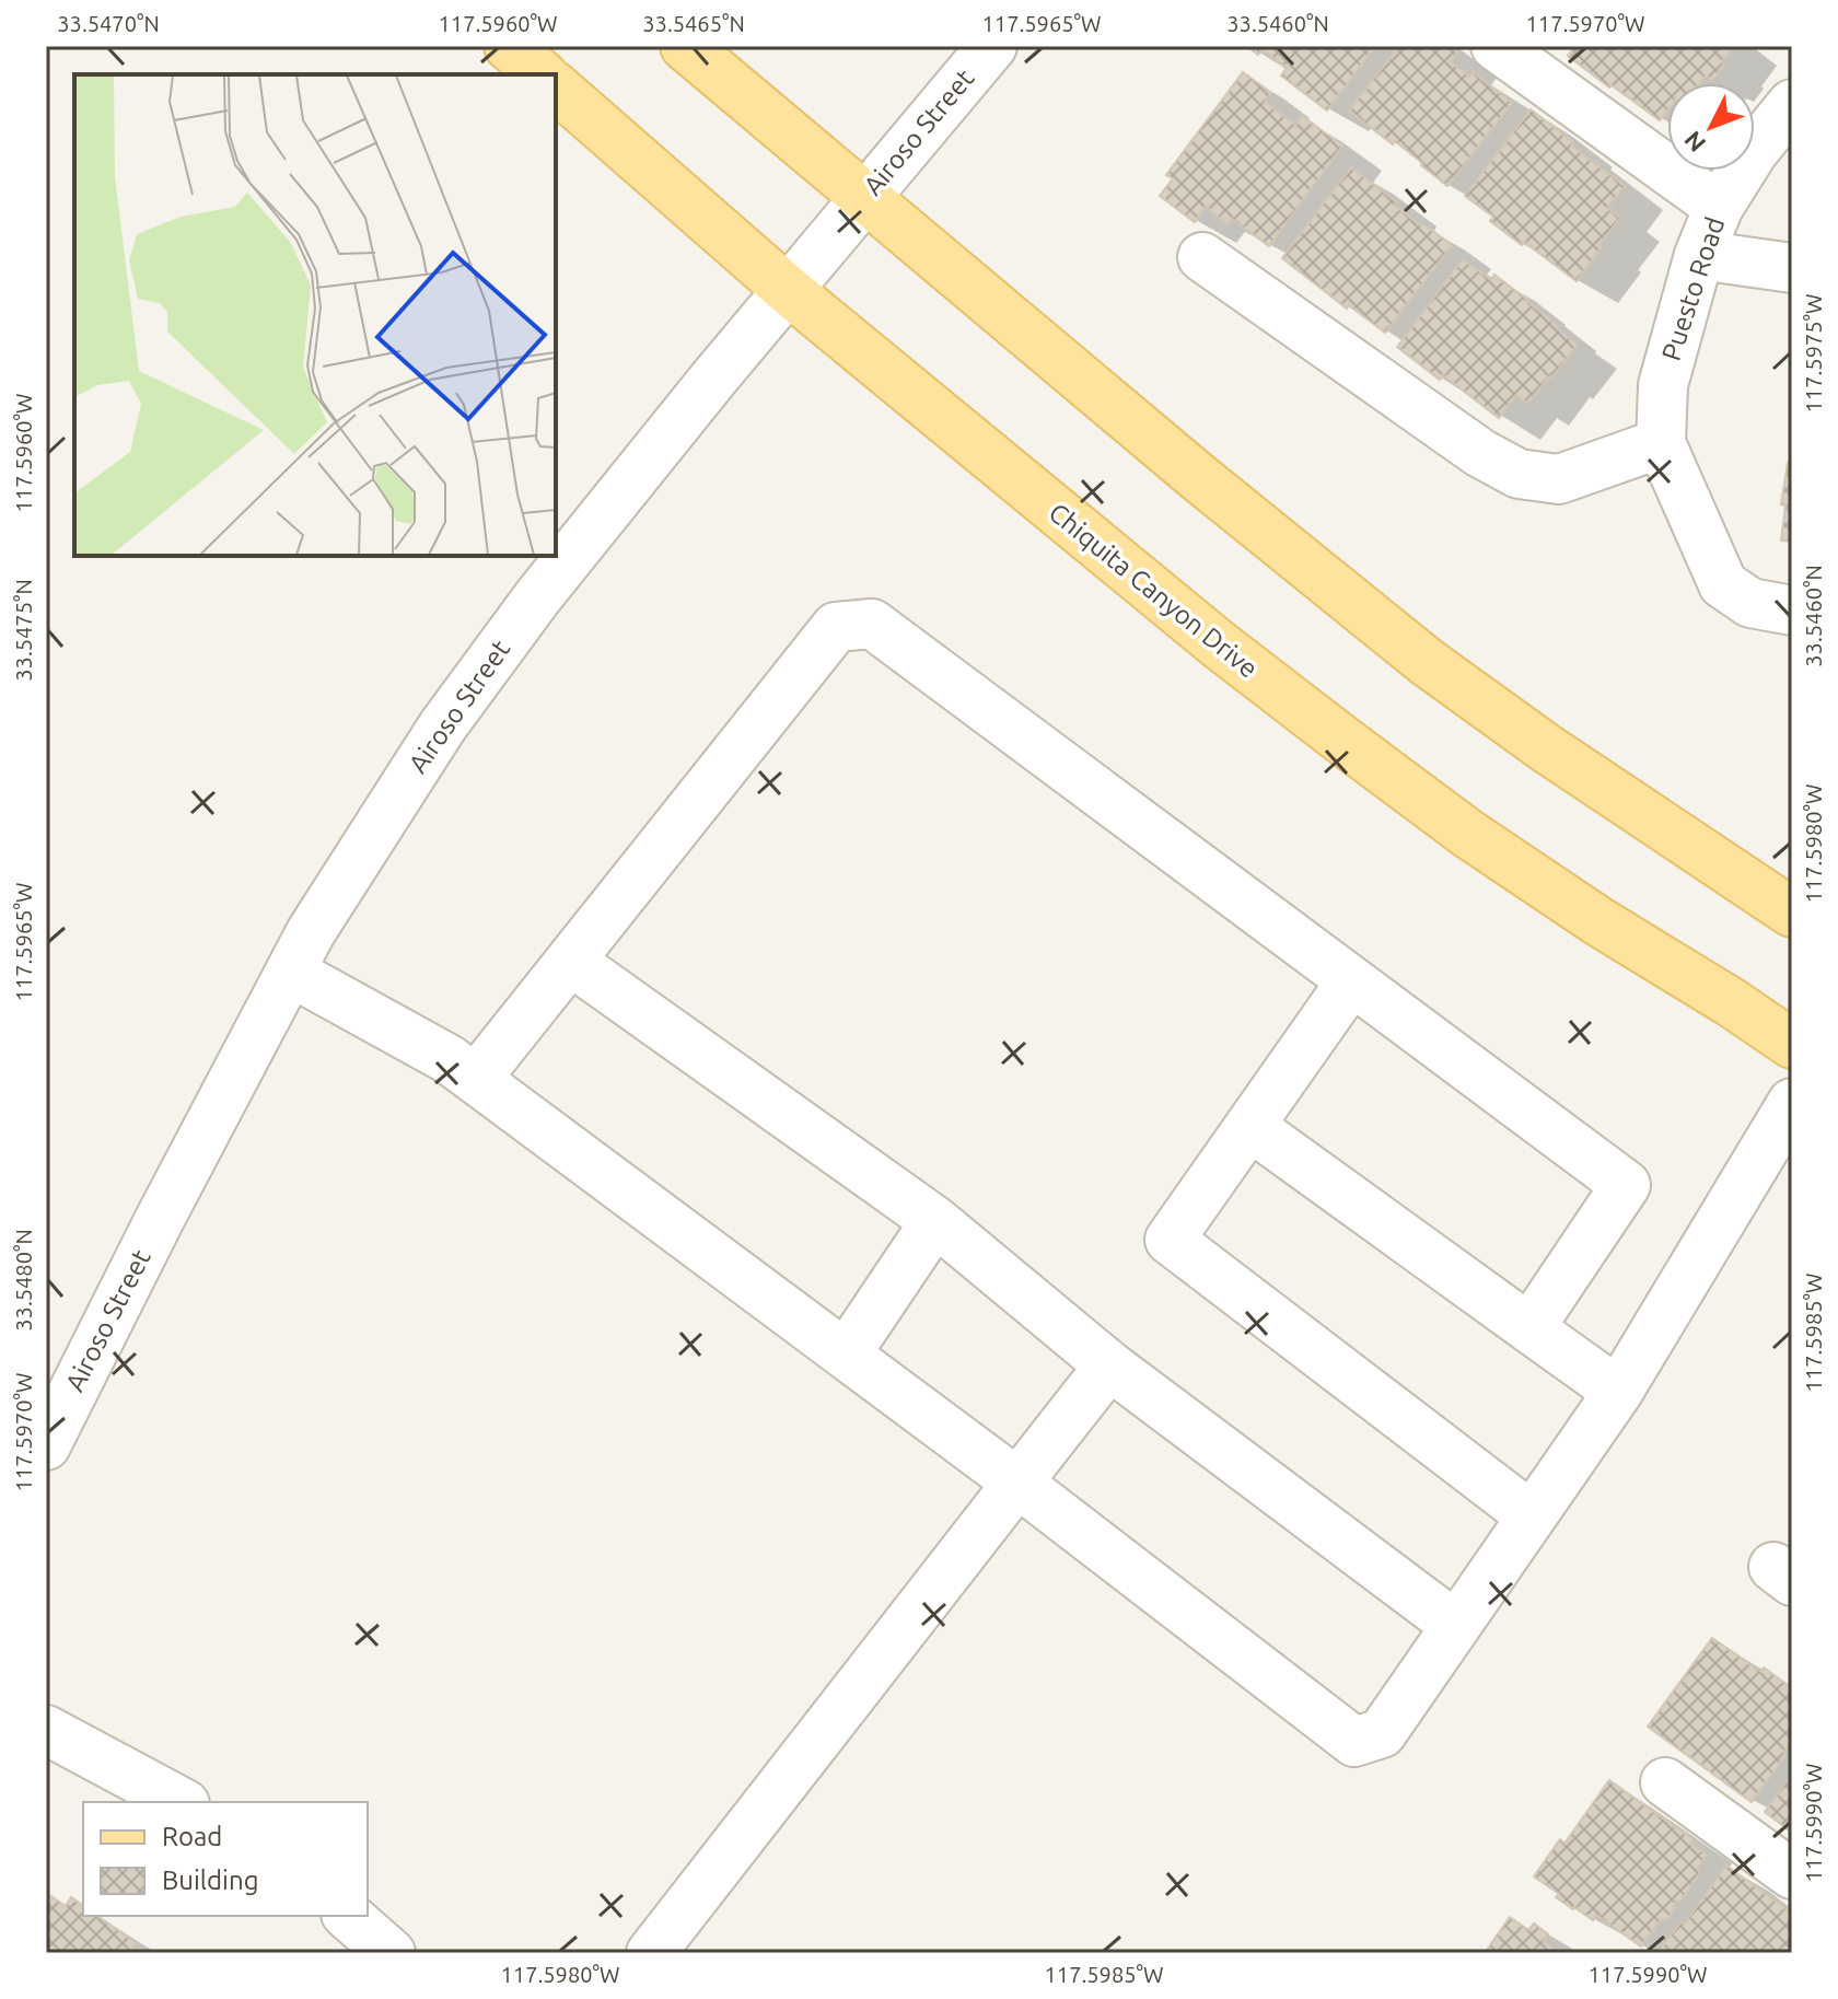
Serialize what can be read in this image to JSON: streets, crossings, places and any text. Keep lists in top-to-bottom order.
{
  "streets": {
    "main road": ["Chiquita Canyon Drive"],
    "street": ["Airoso Street", "Puesto Road"]
  },
  "crossings": [
    ["Airoso Street", "Chiquita Canyon Drive"]
  ],
  "legend": ["Road", "Building"],
  "north": "bottom left",
  "coordinates": [
    "33.5470°N",
    "117.5960°W",
    "33.5465°N",
    "117.5965°W",
    "33.5460°N",
    "117.5970°W",
    "117.5975°W",
    "33.5475°N",
    "117.5980°W",
    "33.5480°N",
    "117.5985°W",
    "117.5990°W"
  ]
}
